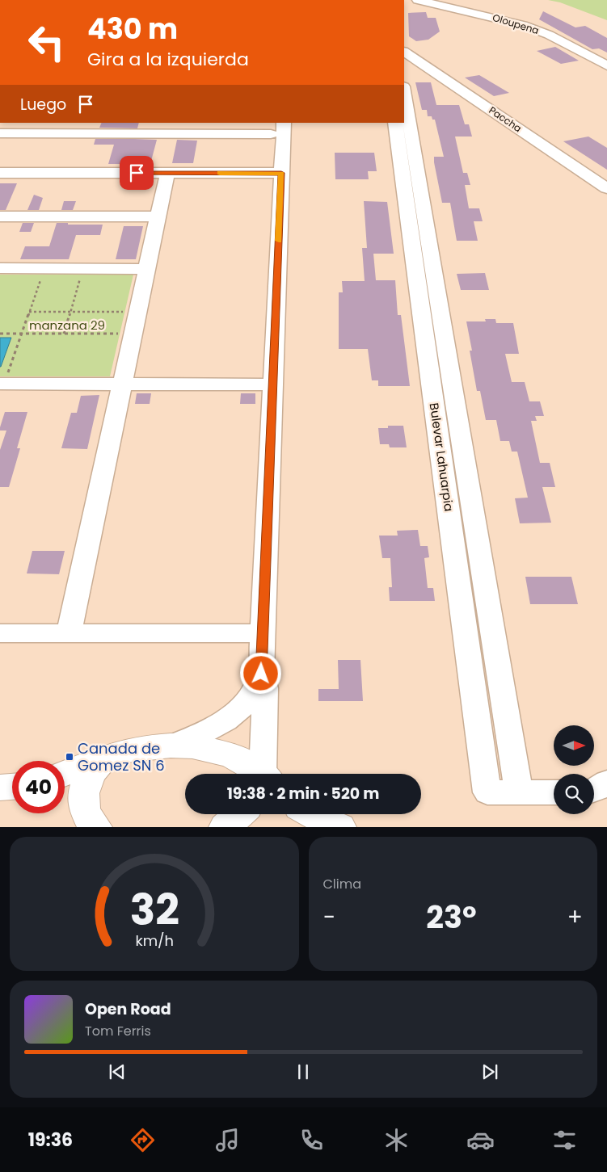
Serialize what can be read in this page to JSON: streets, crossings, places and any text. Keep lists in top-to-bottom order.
{
  "streets": {
    "street": ["Oloupena", "Paccha", "Bulevar Lahuarpia"]
  },
  "parks": ["manzana 29"],
  "places": {
    "transit": ["Canada de Gomez SN 6"]
  },
  "north": "right",
  "page": {
    "turn": ["430 m", "Gira a la izquierda"],
    "then": "Luego",
    "limit": "40",
    "trip": "19:38 · 2 min · 520 m",
    "tile": "Clima",
    "heat": ["−", "23°", "+"],
    "song": ["Open Road", "Tom Ferris"],
    "tabs": "19:36",
    "gauge": ["32", "km/h"]
  }
}
